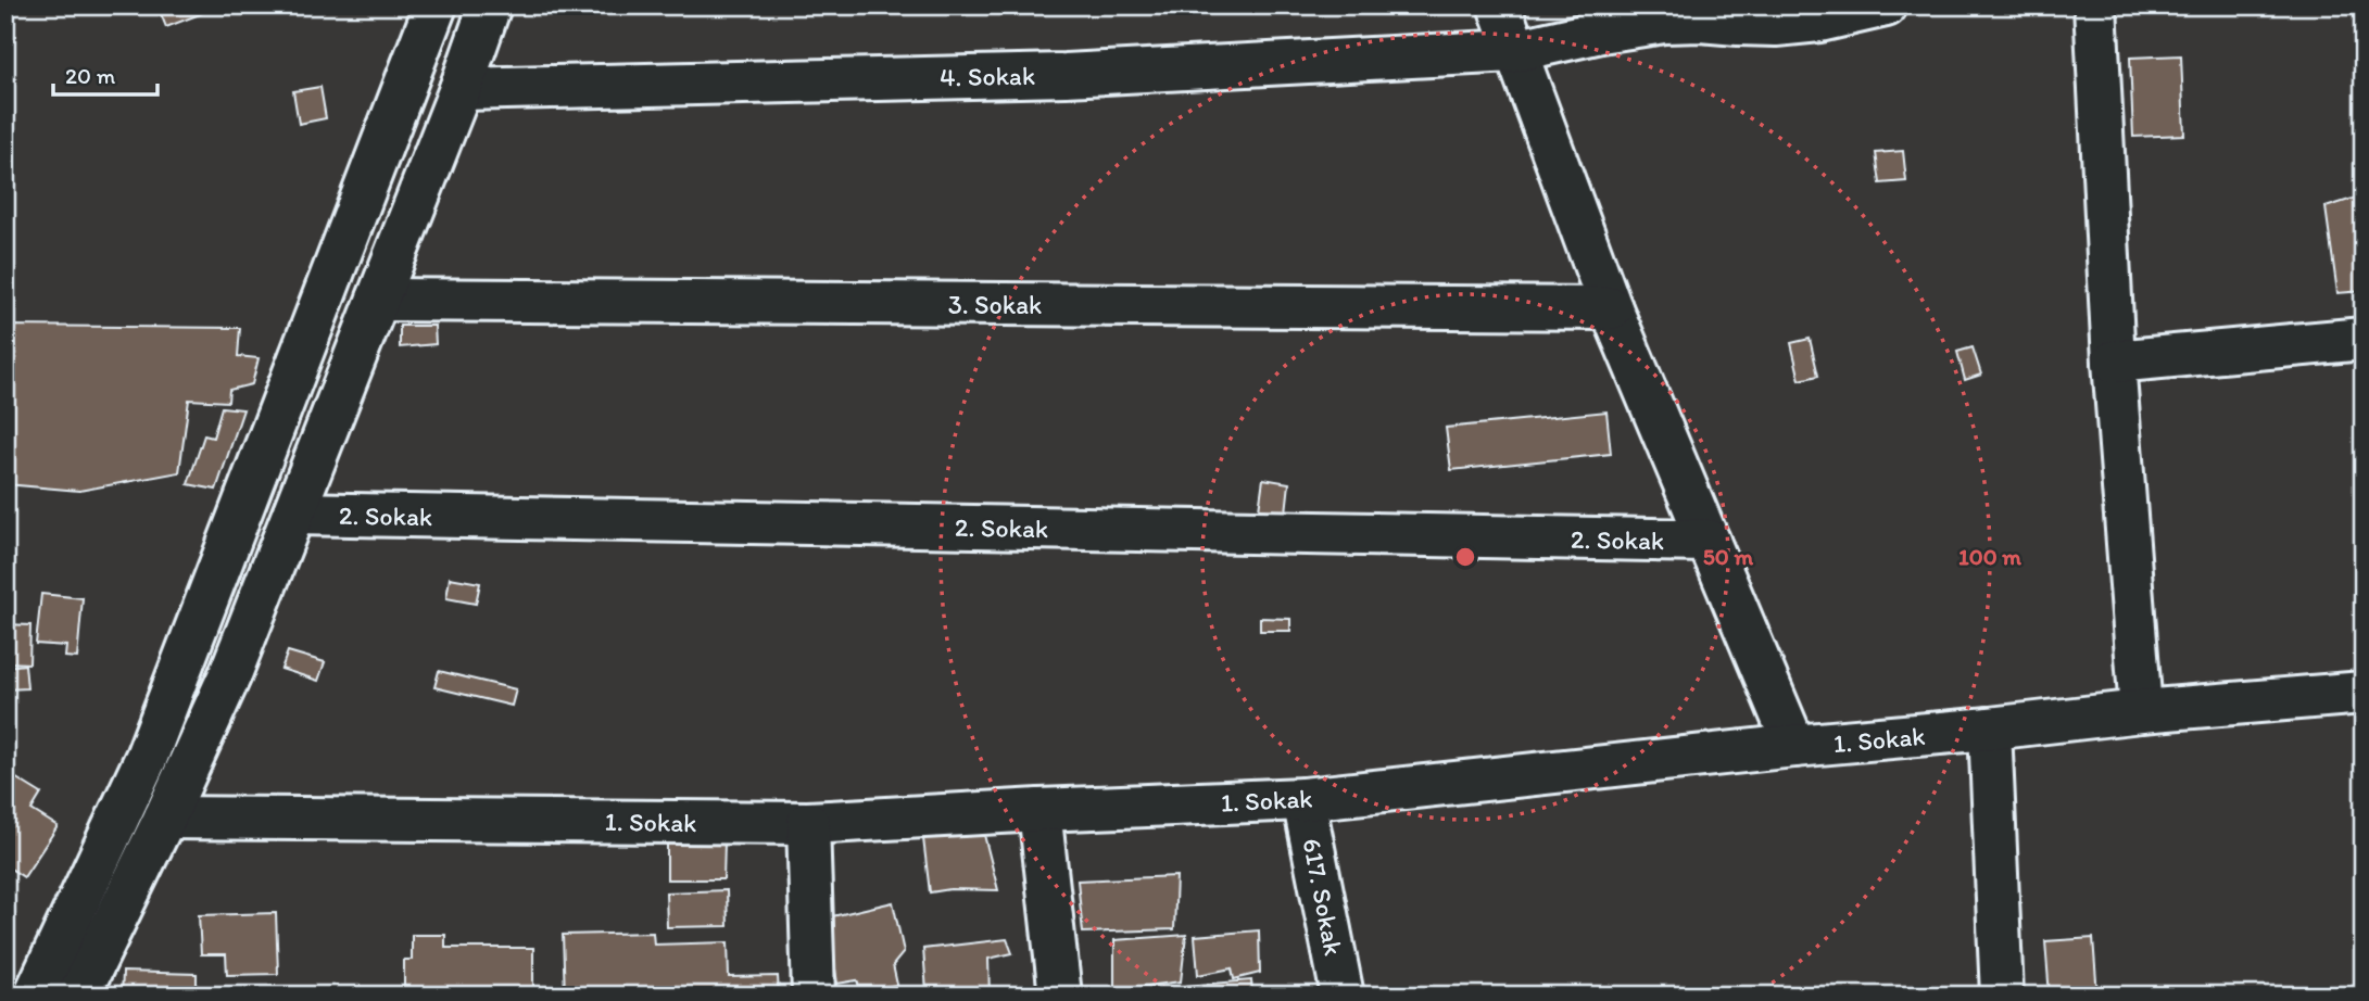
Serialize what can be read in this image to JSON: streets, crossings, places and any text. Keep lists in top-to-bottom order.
{
  "streets": {
    "street": [
      "4. Sokak",
      "3. Sokak",
      "2. Sokak",
      "1. Sokak",
      "617. Sokak"
    ]
  },
  "crossings": [
    ["1. Sokak", "617. Sokak"]
  ],
  "scale_bar": "20 m",
  "rings": ["50 m", "100 m"]
}
